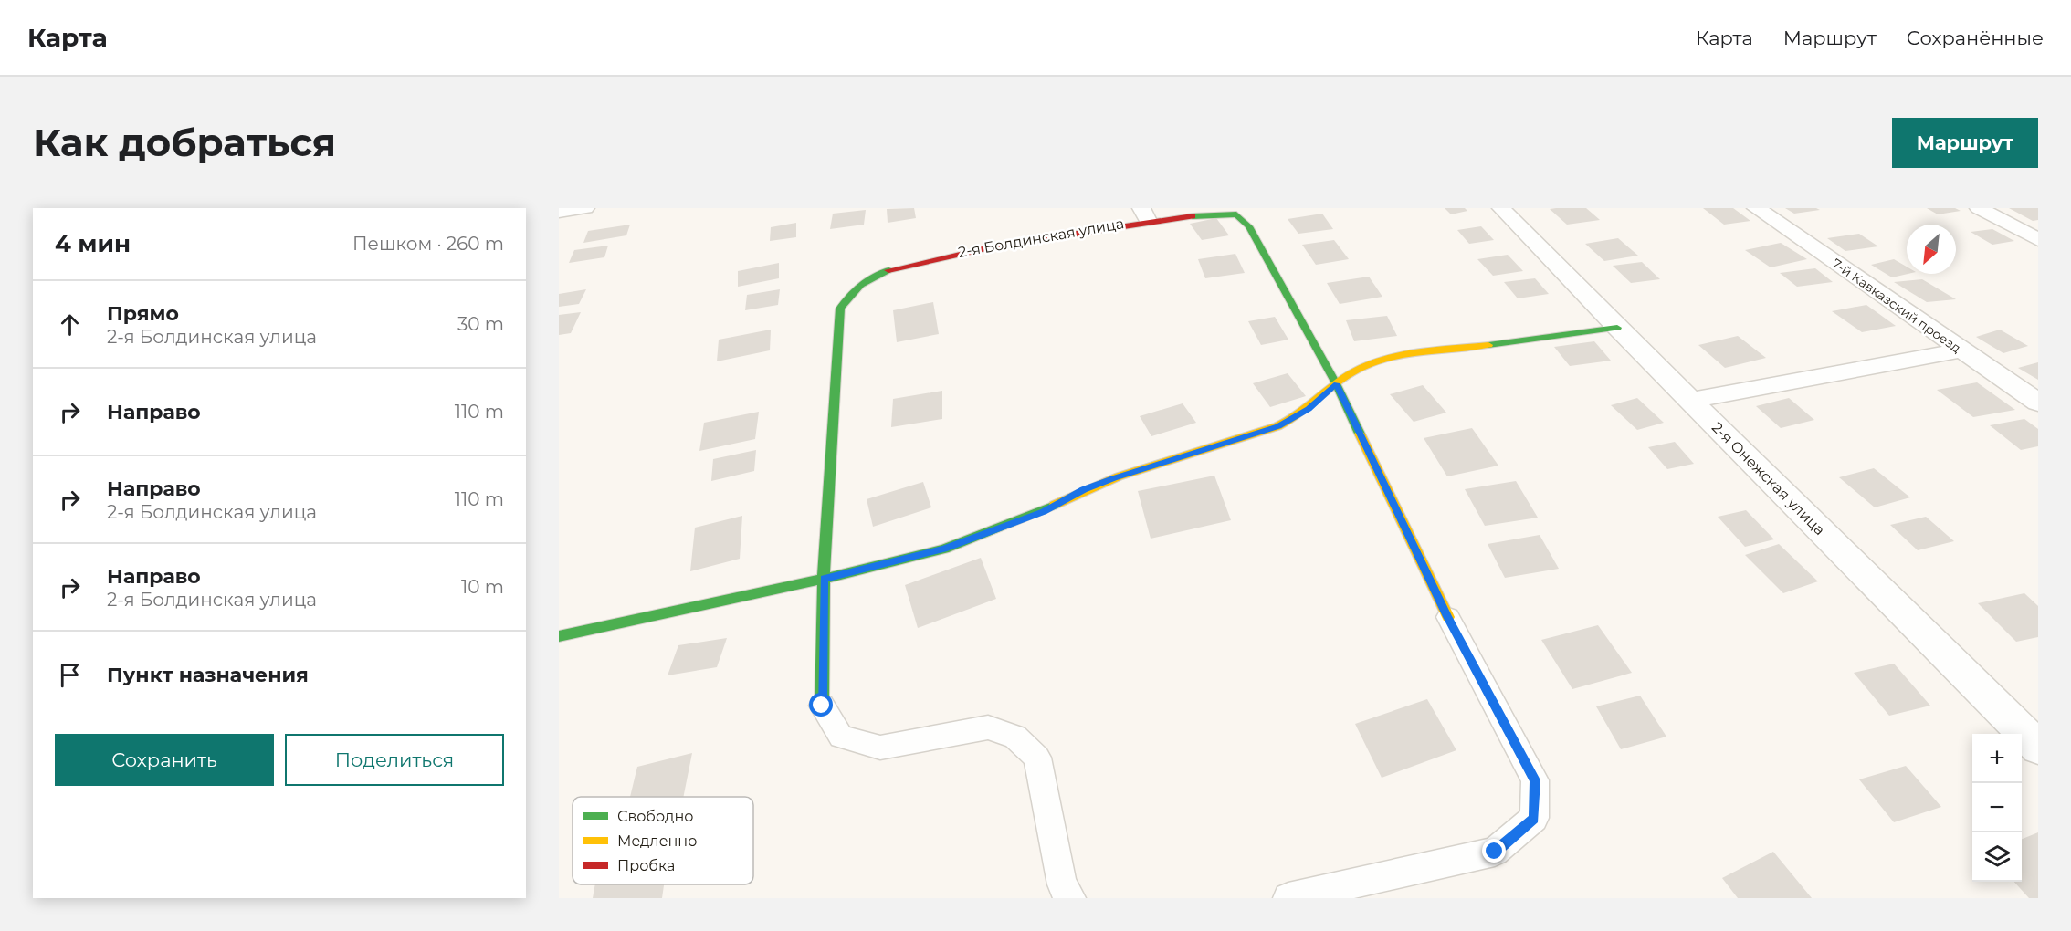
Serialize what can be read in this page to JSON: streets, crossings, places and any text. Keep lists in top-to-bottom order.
{
  "streets": {
    "street": ["2-я Болдинская улица", "7-й Кавказский проезд", "2-я Онежская улица"]
  },
  "legend": ["Свободно", "Медленно", "Пробка"],
  "north": "bottom left",
  "page": {
    "header": "Карта",
    "nav": ["Карта", "Маршрут", "Сохранённые"],
    "buttons": [
      "Маршрут",
      ["Сохранить", "Поделиться"]
    ],
    "title": "Как добраться",
    "heading": ["4 мин", "Пешком · 260 m"],
    "list": [
      ["Прямо", "2-я Болдинская улица", "30 m"],
      ["Направо", "110 m"],
      ["Направо", "2-я Болдинская улица", "110 m"],
      ["Направо", "2-я Болдинская улица", "10 m"],
      "Пункт назначения"
    ],
    "map_buttons": ["+", "−"]
  }
}
